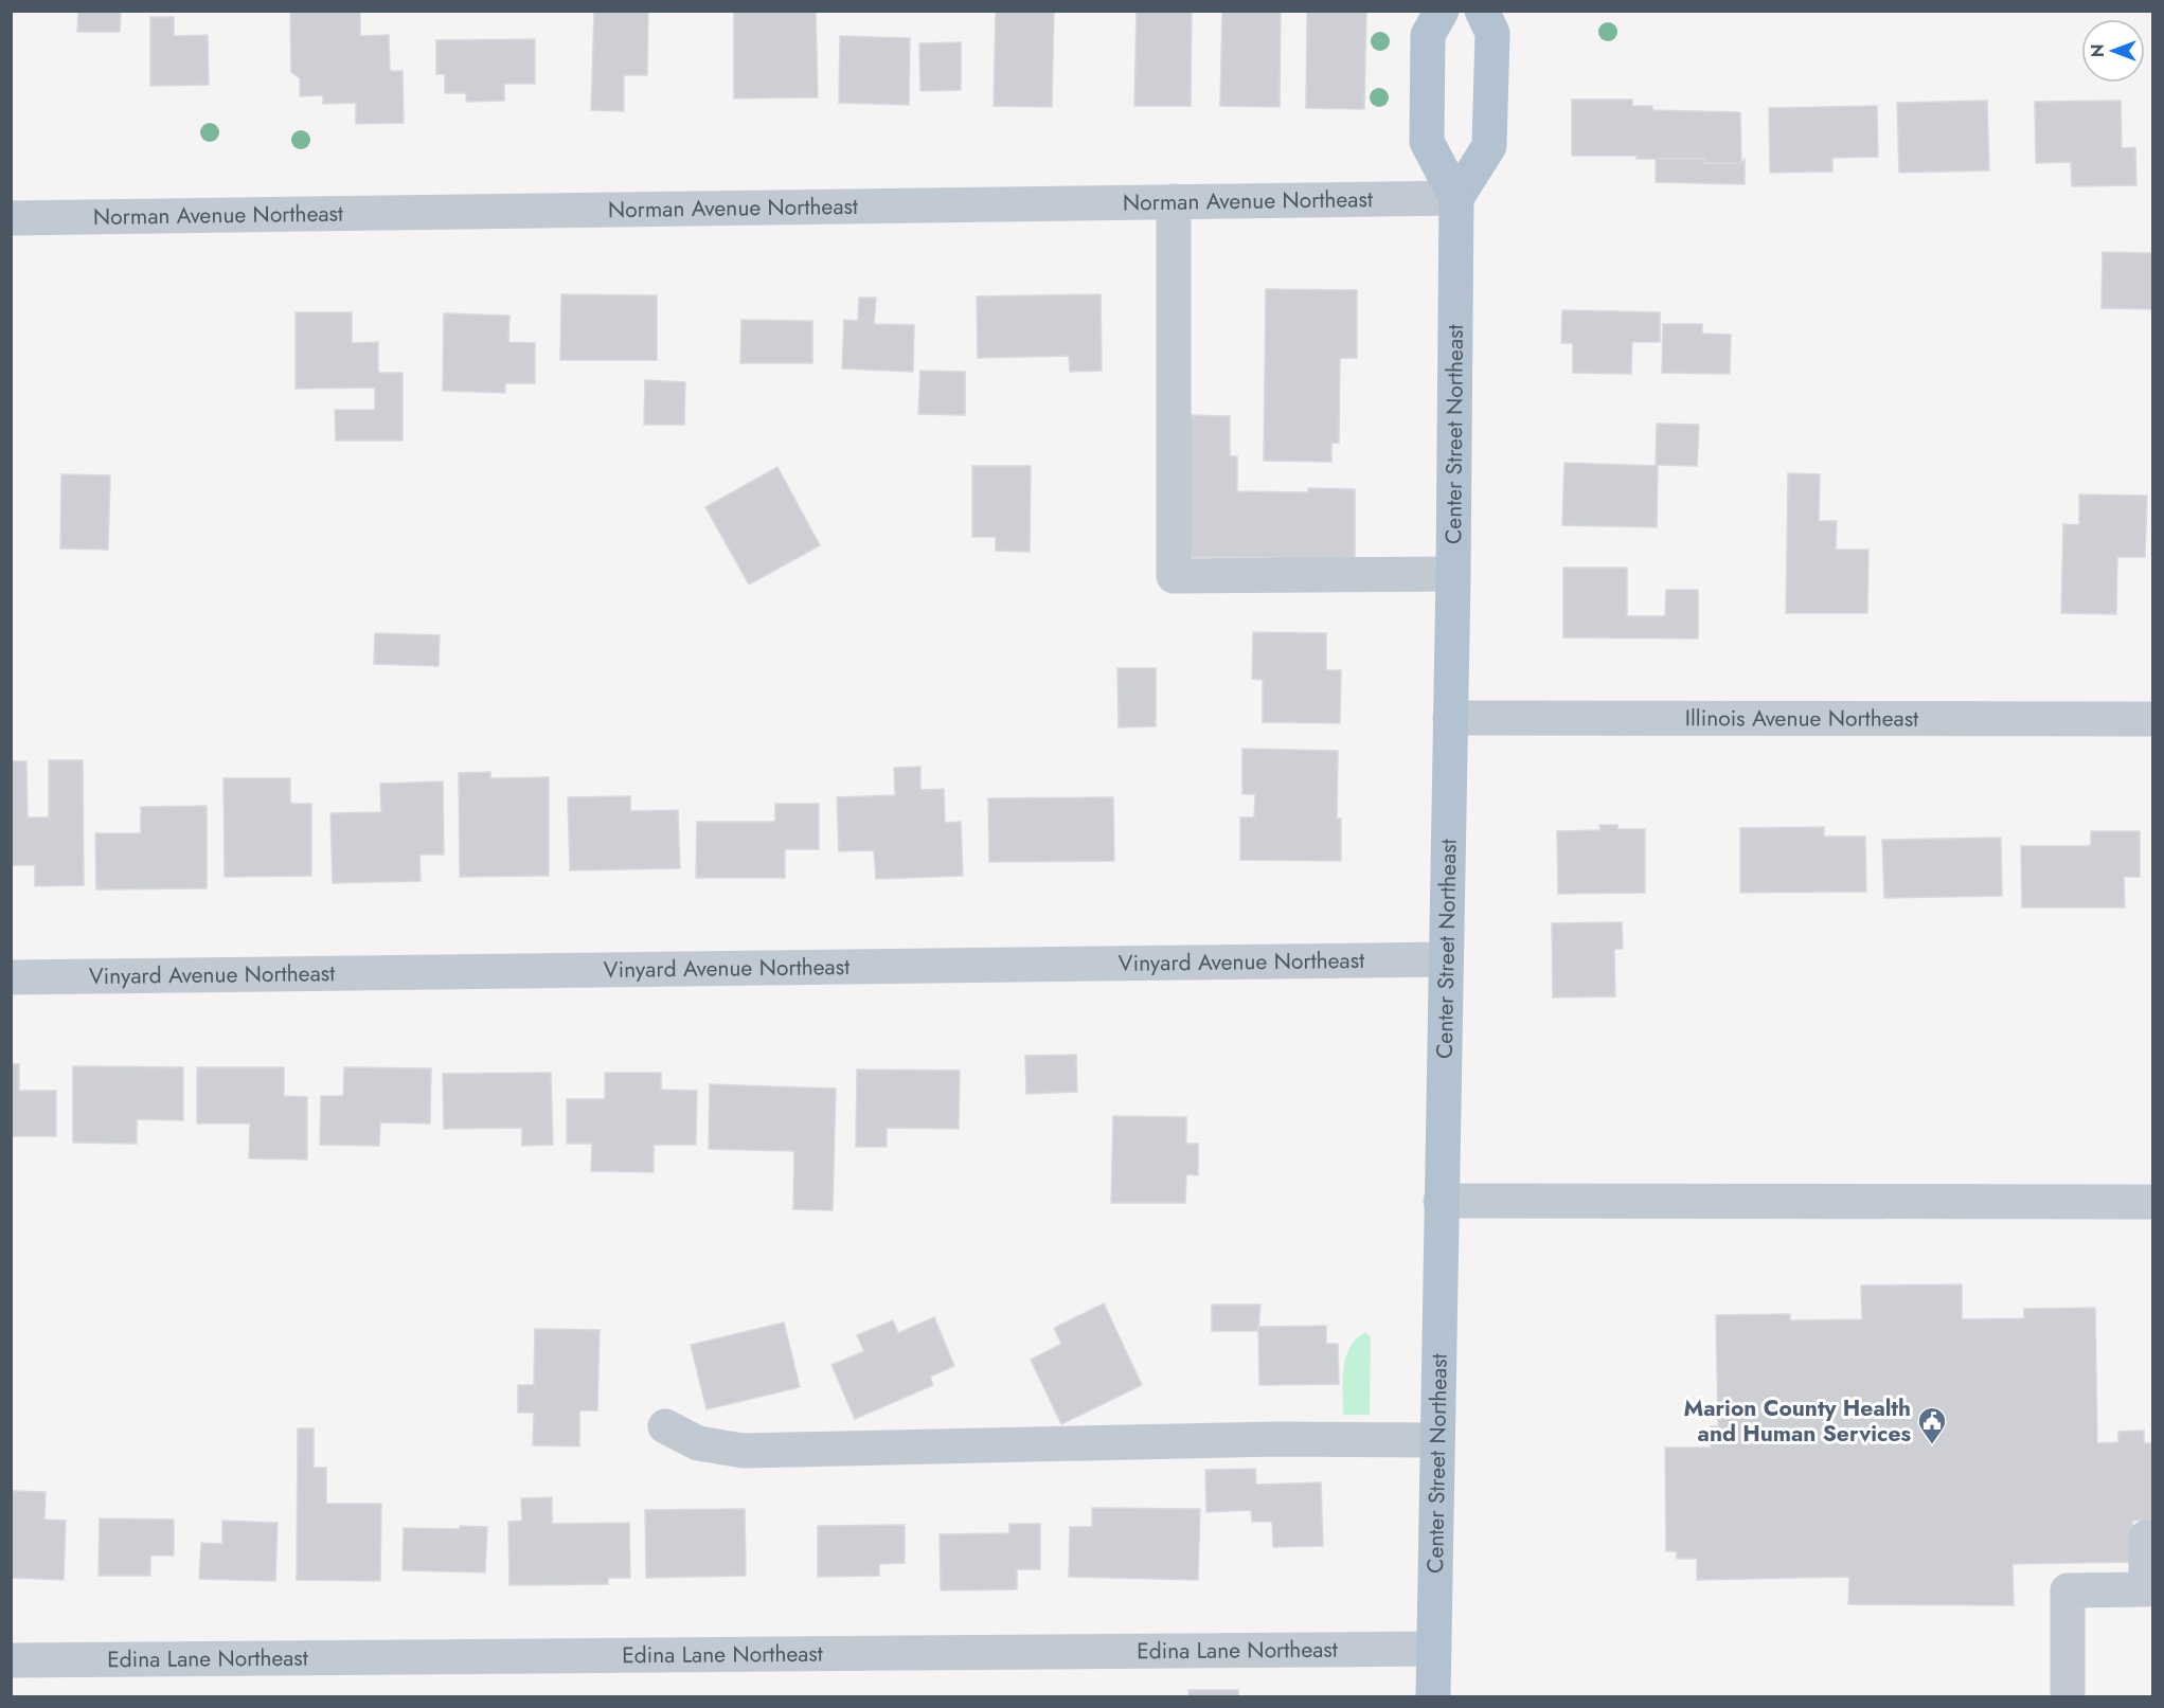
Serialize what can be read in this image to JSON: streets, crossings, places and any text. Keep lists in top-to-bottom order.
{
  "streets": {
    "main road": ["Center Street Northeast"],
    "street": [
      "Norman Avenue Northeast",
      "Illinois Avenue Northeast",
      "Vinyard Avenue Northeast",
      "Edina Lane Northeast"
    ]
  },
  "crossings": [
    ["Norman Avenue Northeast", "Center Street Northeast"],
    ["Center Street Northeast", "Illinois Avenue Northeast"],
    ["Center Street Northeast", "Vinyard Avenue Northeast"],
    ["Center Street Northeast", "Edina Lane Northeast"]
  ],
  "places": {
    "public building": ["Marion County Health and Human Services"]
  },
  "north": "left"
}
